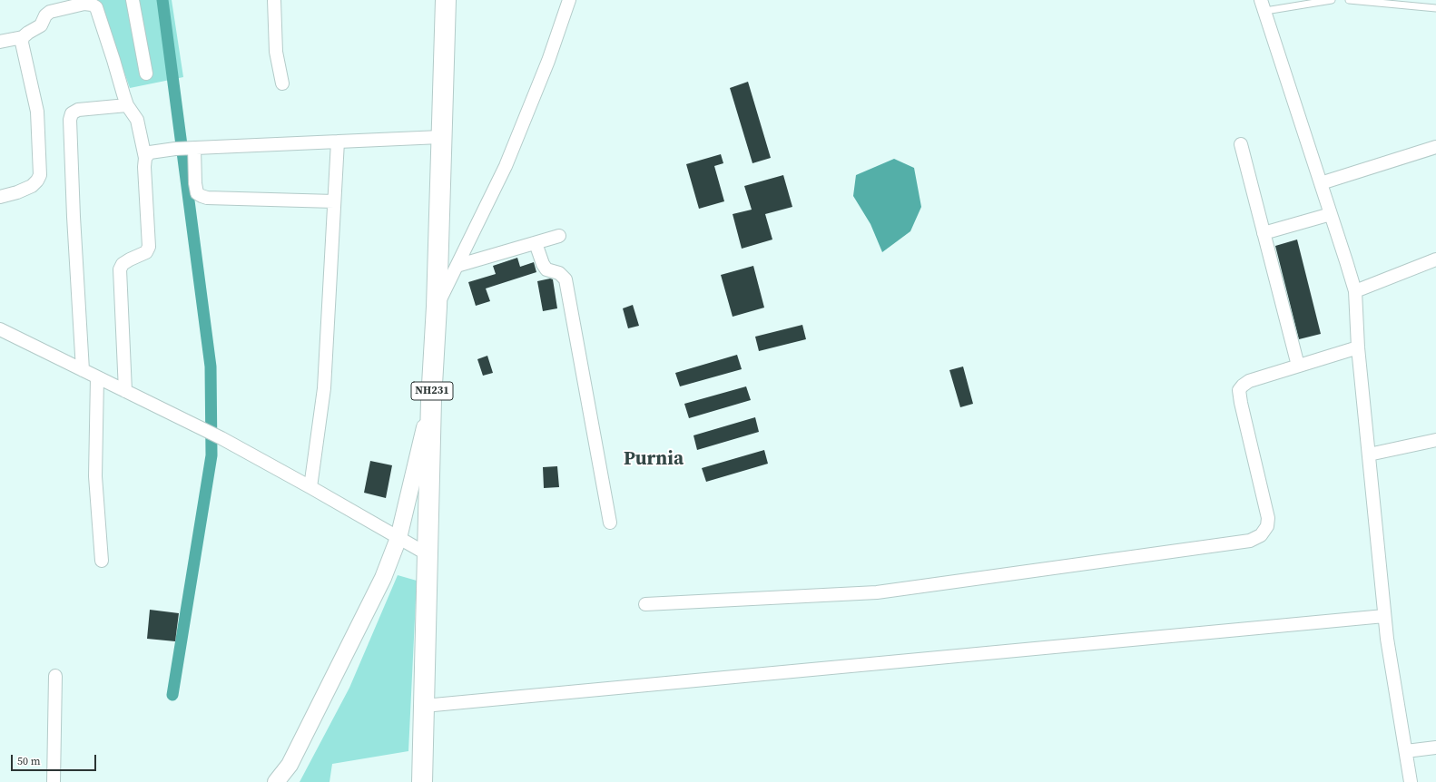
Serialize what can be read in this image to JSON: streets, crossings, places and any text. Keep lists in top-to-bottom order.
{
  "streets": {
    "highway": ["NH231"]
  },
  "districts": ["Purnia"],
  "scale_bar": "50 m"
}
